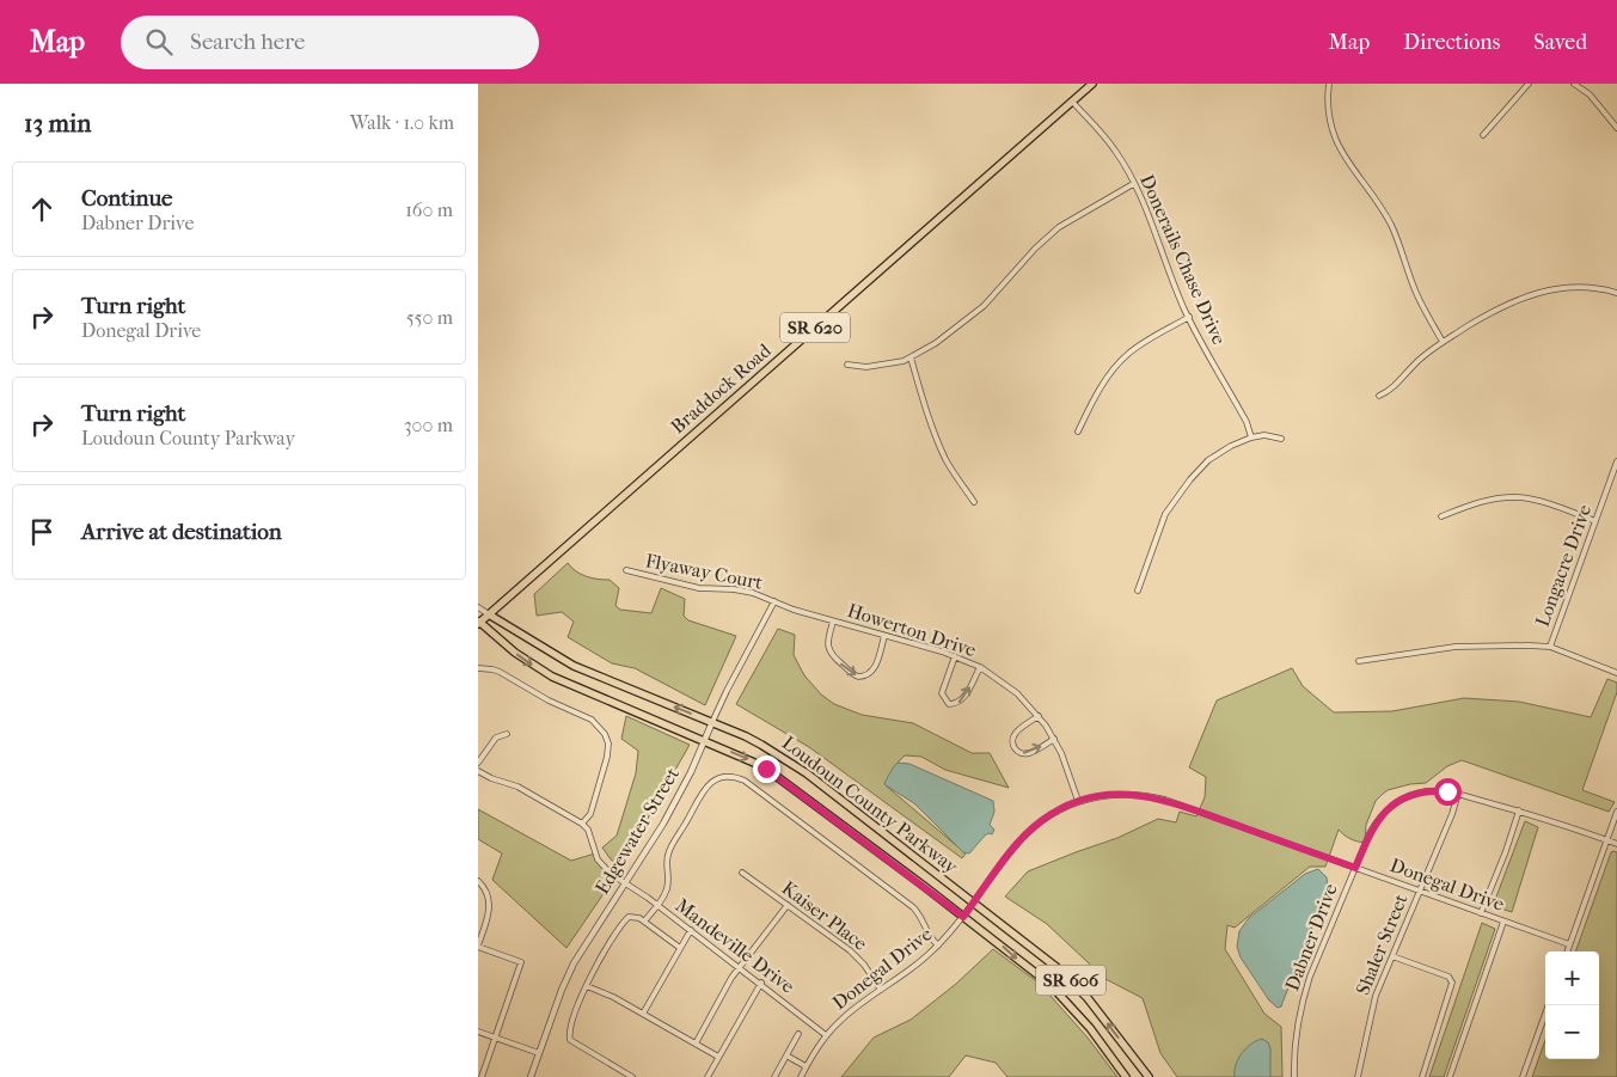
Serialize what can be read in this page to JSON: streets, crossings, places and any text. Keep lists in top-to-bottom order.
{
  "streets": {
    "main road": [
      "SR 620",
      "Braddock Road",
      "Loudoun County Parkway",
      "SR 606"
    ],
    "street": [
      "Donerails Chase Drive",
      "Longacre Drive",
      "Flyaway Court",
      "Howerton Drive",
      "Edgewater Street",
      "Donegal Drive",
      "Kaiser Place",
      "Dabner Drive",
      "Shaler Street",
      "Mandeville Drive"
    ]
  },
  "crossings": [
    ["Donerails Chase Drive", "Braddock Road"],
    ["Braddock Road", "Loudoun County Parkway"],
    ["Flyaway Court", "Howerton Drive"],
    ["Flyaway Court", "Edgewater Street"],
    ["Howerton Drive", "Edgewater Street"],
    ["Howerton Drive", "Donegal Drive"],
    ["Loudoun County Parkway", "Edgewater Street"],
    ["Loudoun County Parkway", "Donegal Drive"],
    ["Edgewater Street", "Mandeville Drive"],
    ["Donegal Drive", "Kaiser Place"],
    ["Donegal Drive", "Dabner Drive"],
    ["Donegal Drive", "Shaler Street"],
    ["Donegal Drive", "Mandeville Drive"],
    ["Dabner Drive", "Shaler Street"]
  ],
  "page": {
    "header": "Map",
    "search": "Search here",
    "nav": ["Map", "Directions", "Saved"],
    "heading": ["13 min", "Walk · 1.0 km"],
    "list": [
      ["Continue", "Dabner Drive", "160 m"],
      ["Turn right", "Donegal Drive", "550 m"],
      ["Turn right", "Loudoun County Parkway", "300 m"],
      "Arrive at destination"
    ],
    "map_buttons": ["+", "−"]
  }
}
